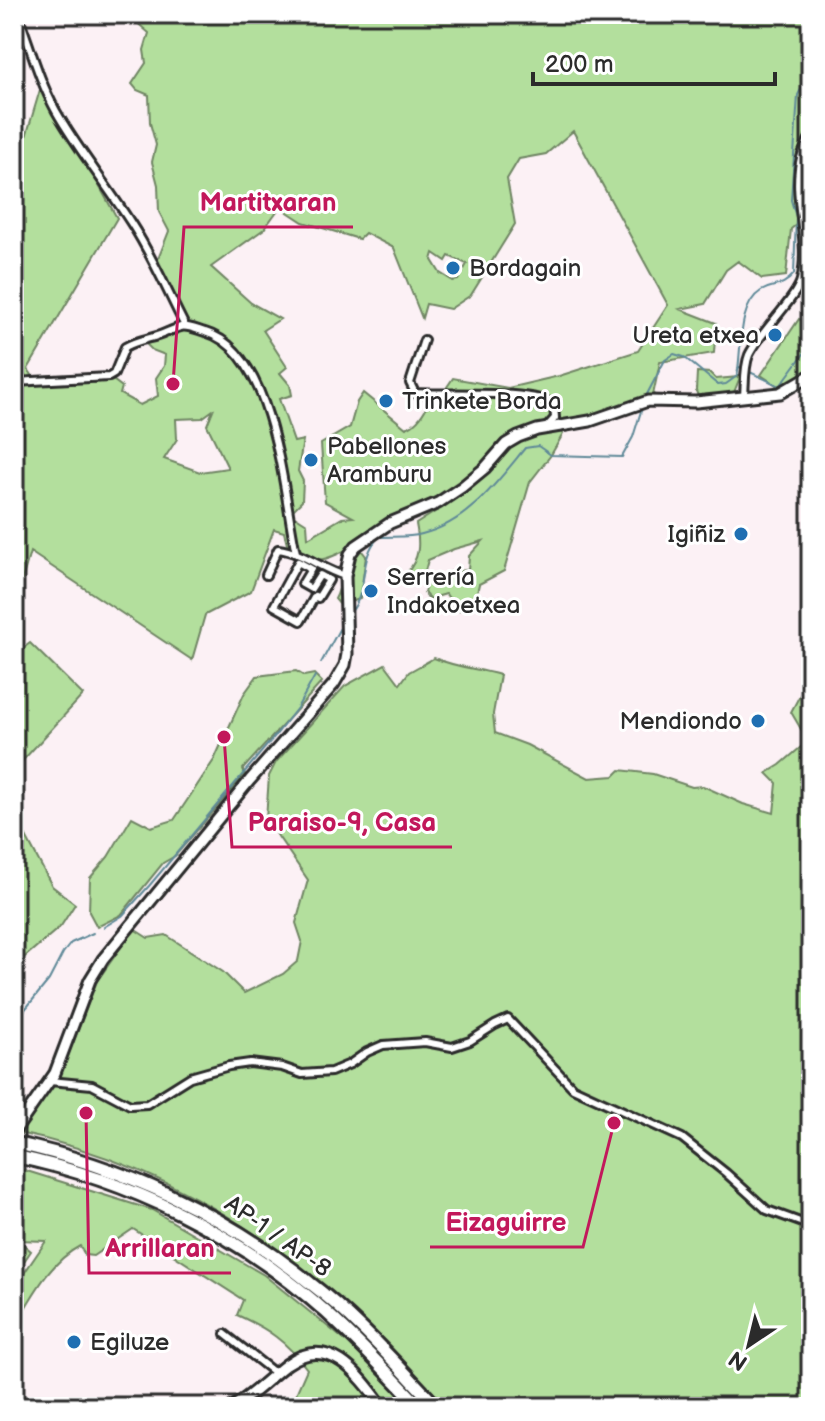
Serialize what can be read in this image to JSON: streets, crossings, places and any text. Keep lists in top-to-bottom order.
{
  "streets": {
    "highway": ["AP-1 / AP-8"]
  },
  "places": [
    "Bordagain",
    "Ureta etxea",
    "Martitxaran",
    "Trinkete Borda",
    "Pabellones Aramburu",
    "Igiñiz",
    "Serrería Indakoetxea",
    "Mendiondo",
    "Paraiso-9, Casa",
    "Arrillaran",
    "Eizaguirre",
    "Egiluze"
  ],
  "scale_bar": "200 m",
  "north": "bottom left"
}
